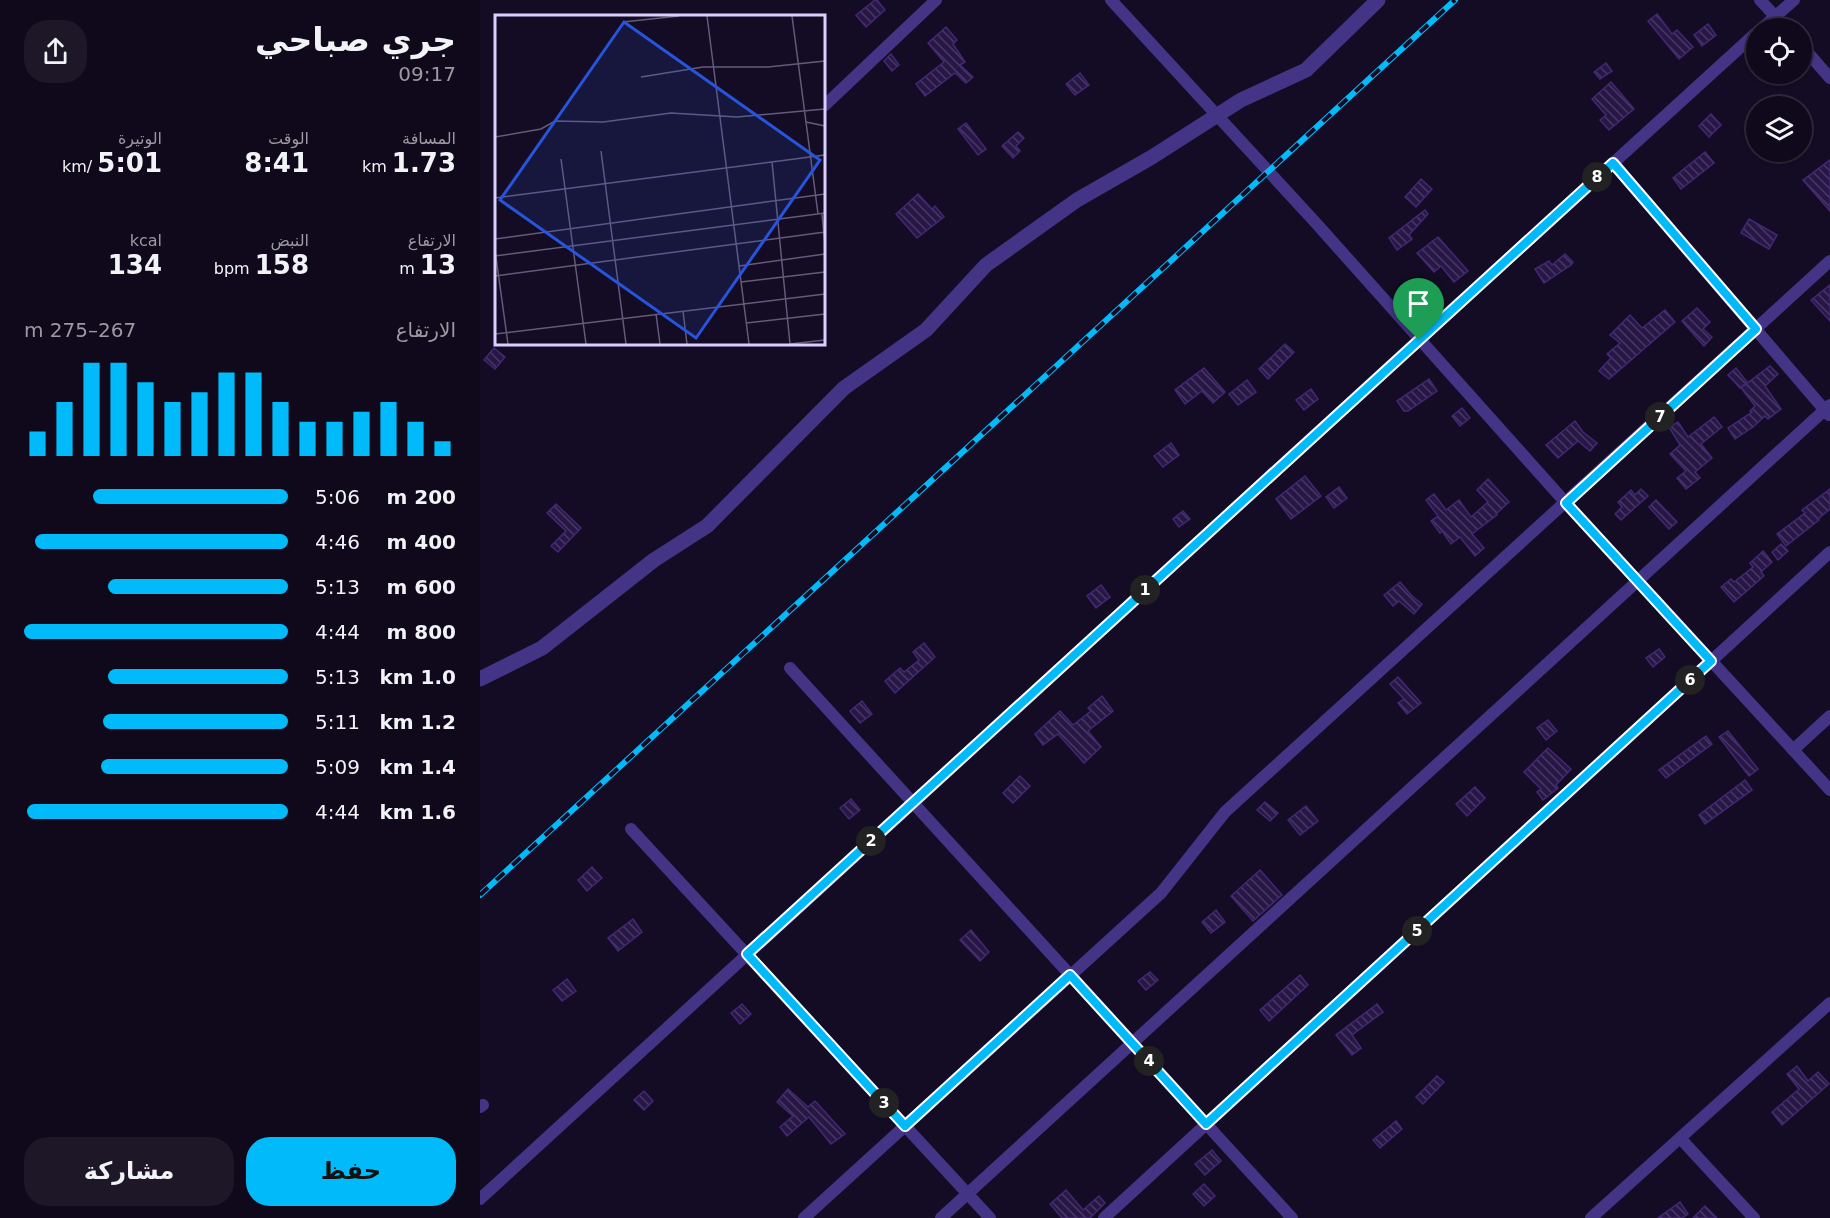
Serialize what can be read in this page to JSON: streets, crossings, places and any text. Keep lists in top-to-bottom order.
{
  "page": {
    "heading": ["جري صباحي", "09:17"],
    "stats": [
      ["المسافة", "1.73 km"],
      ["الوقت", "8:41"],
      ["الوتيرة", "5:01 /km"],
      ["الارتفاع", "13 m"],
      ["النبض", "158 bpm"],
      ["kcal", "134"]
    ],
    "pins": [
      "8",
      "7",
      "1",
      "6",
      "2",
      "5",
      "4",
      "3"
    ],
    "chart": ["الارتفاع", "267–275 m"],
    "list": [
      {
        "name": "200 m",
        "note": "5:06"
      },
      {
        "name": "400 m",
        "note": "4:46"
      },
      {
        "name": "600 m",
        "note": "5:13"
      },
      {
        "name": "800 m",
        "note": "4:44"
      },
      {
        "name": "1.0 km",
        "note": "5:13"
      },
      {
        "name": "1.2 km",
        "note": "5:11"
      },
      {
        "name": "1.4 km",
        "note": "5:09"
      },
      {
        "name": "1.6 km",
        "note": "4:44"
      }
    ],
    "buttons": ["حفظ", "مشاركة"]
  }
}
